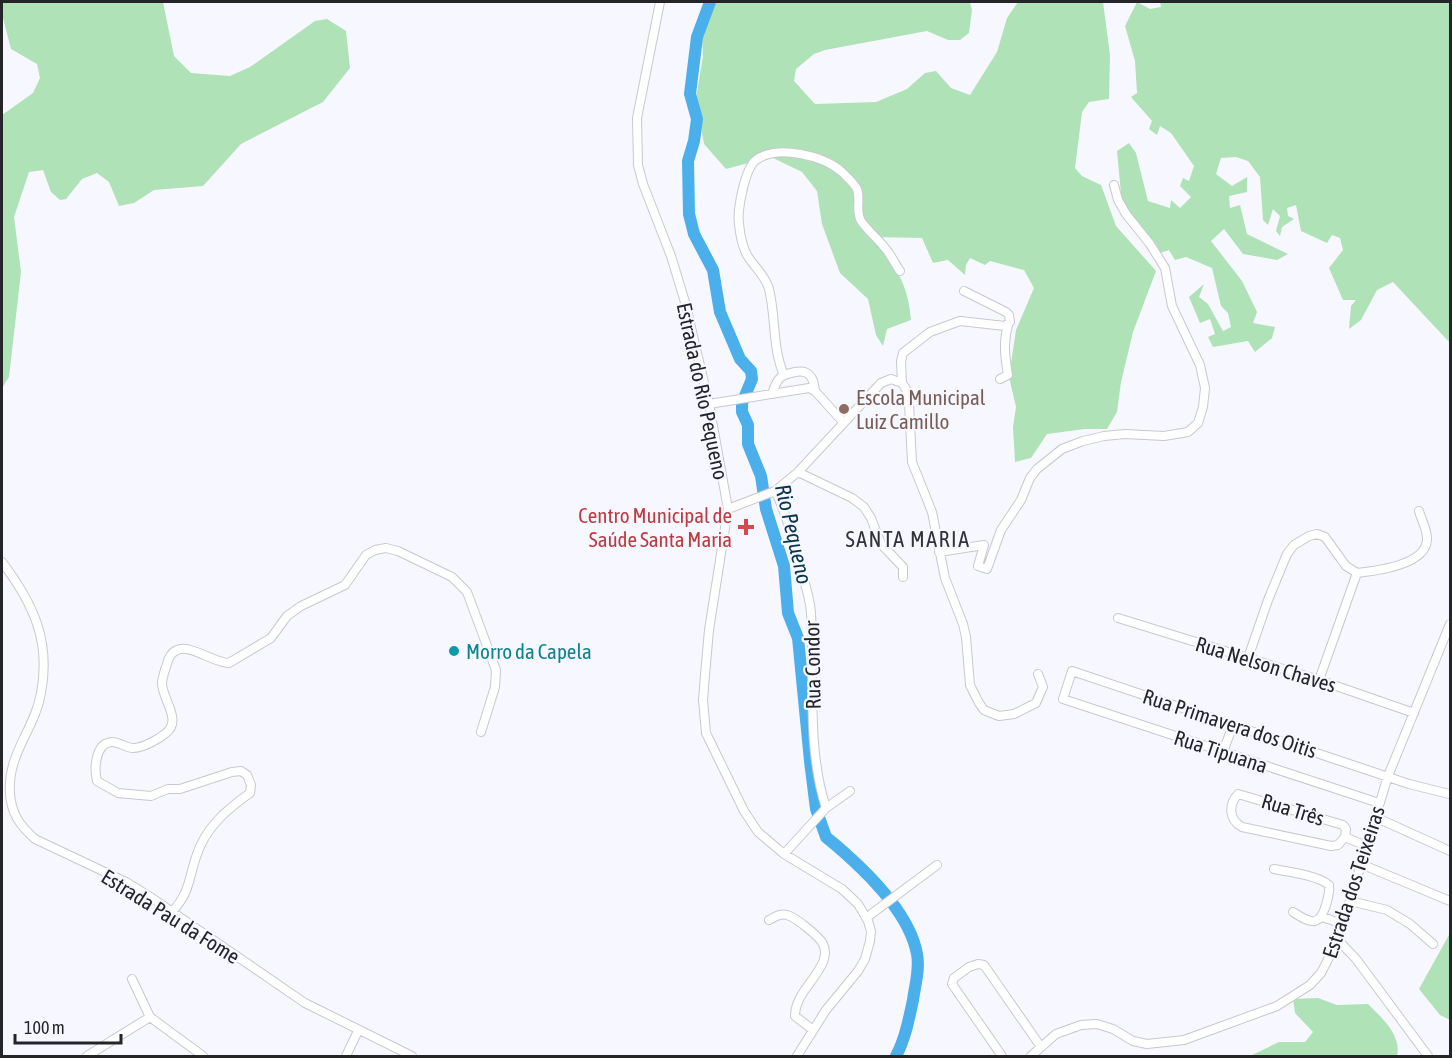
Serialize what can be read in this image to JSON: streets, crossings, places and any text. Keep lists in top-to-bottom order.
{
  "streets": {
    "street": [
      "Estrada do Rio Pequeno",
      "Rua Nelson Chaves",
      "Rua Condor",
      "Rua Primavera dos Oitis",
      "Rua Tipuana",
      "Rua Três",
      "Estrada dos Teixeiras",
      "Estrada Pau da Fome"
    ]
  },
  "crossings": [
    ["Rua Nelson Chaves", "Estrada dos Teixeiras"],
    ["Rua Primavera dos Oitis", "Rua Tipuana"],
    ["Rua Primavera dos Oitis", "Estrada dos Teixeiras"],
    ["Rua Tipuana", "Estrada dos Teixeiras"]
  ],
  "districts": ["SANTA MARIA"],
  "water": ["Rio Pequeno"],
  "places": {
    "other": ["Escola Municipal Luiz Camillo", "Morro da Capela"],
    "health": ["Centro Municipal de Saúde Santa Maria"]
  },
  "scale_bar": "100 m"
}
